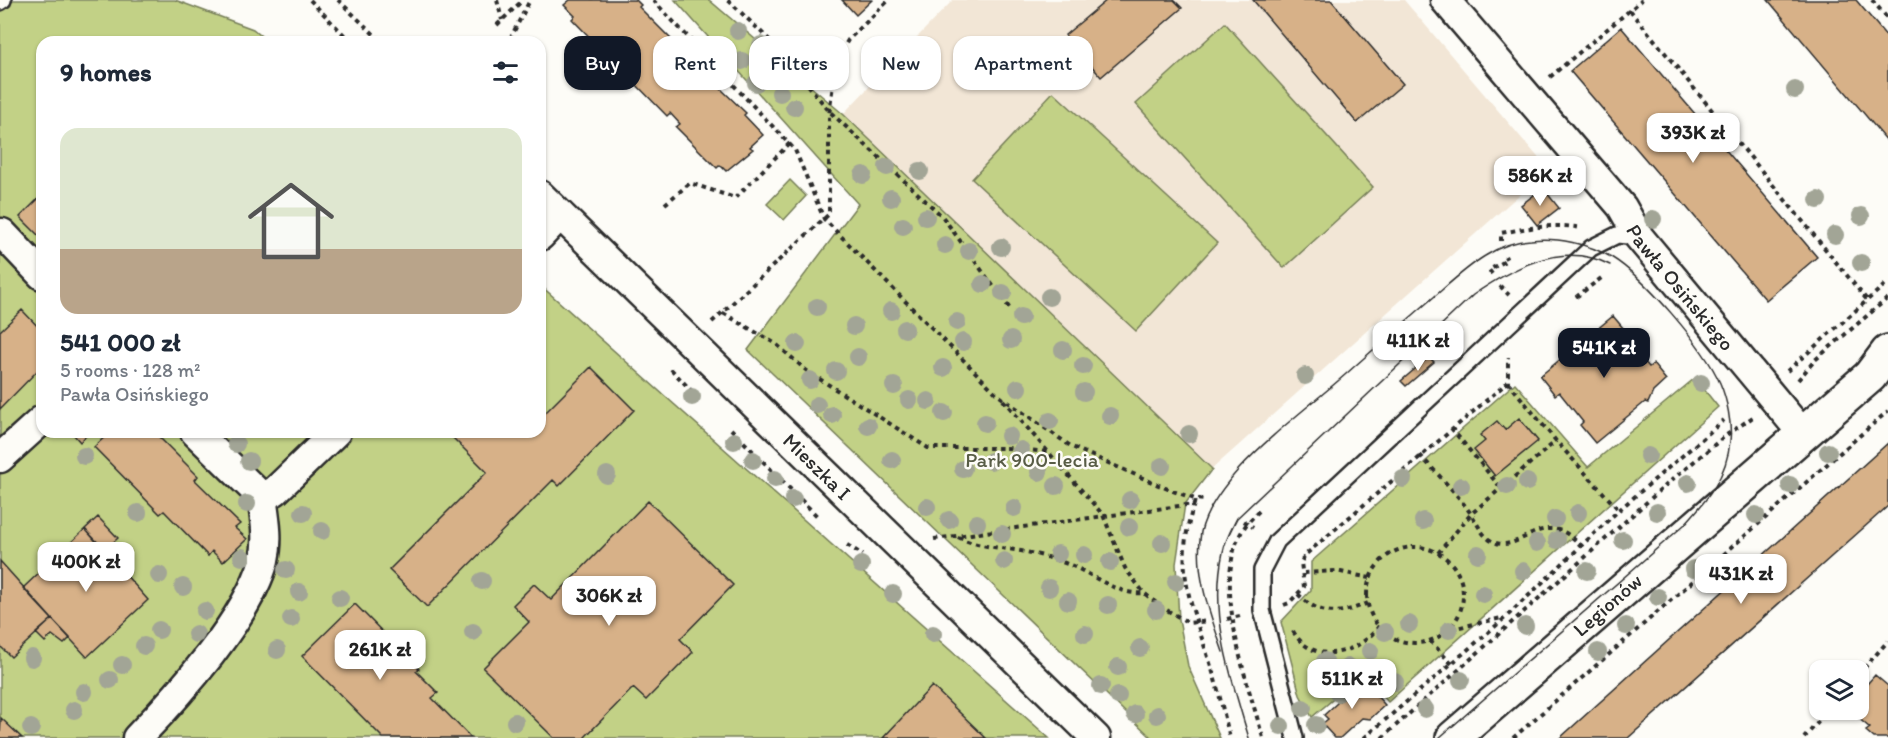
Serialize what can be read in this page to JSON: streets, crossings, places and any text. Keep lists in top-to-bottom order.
{
  "streets": {
    "street": ["Pawła Osińskiego", "Mieszka I", "Legionów"]
  },
  "crossings": [
    ["Pawła Osińskiego", "Legionów"]
  ],
  "parks": ["Park 900-lecia"],
  "page": {
    "chip": [
      "Buy",
      "Rent",
      "Filters",
      "New",
      "Apartment"
    ],
    "heading": "9 homes",
    "list": [
      {
        "name": "541 000 zł",
        "note": "5 rooms · 128 m² · Pawła Osińskiego"
      }
    ],
    "price": [
      "393K zł",
      "586K zł",
      "411K zł",
      "541K zł",
      "400K zł",
      "431K zł",
      "306K zł",
      "261K zł",
      "511K zł"
    ]
  }
}
